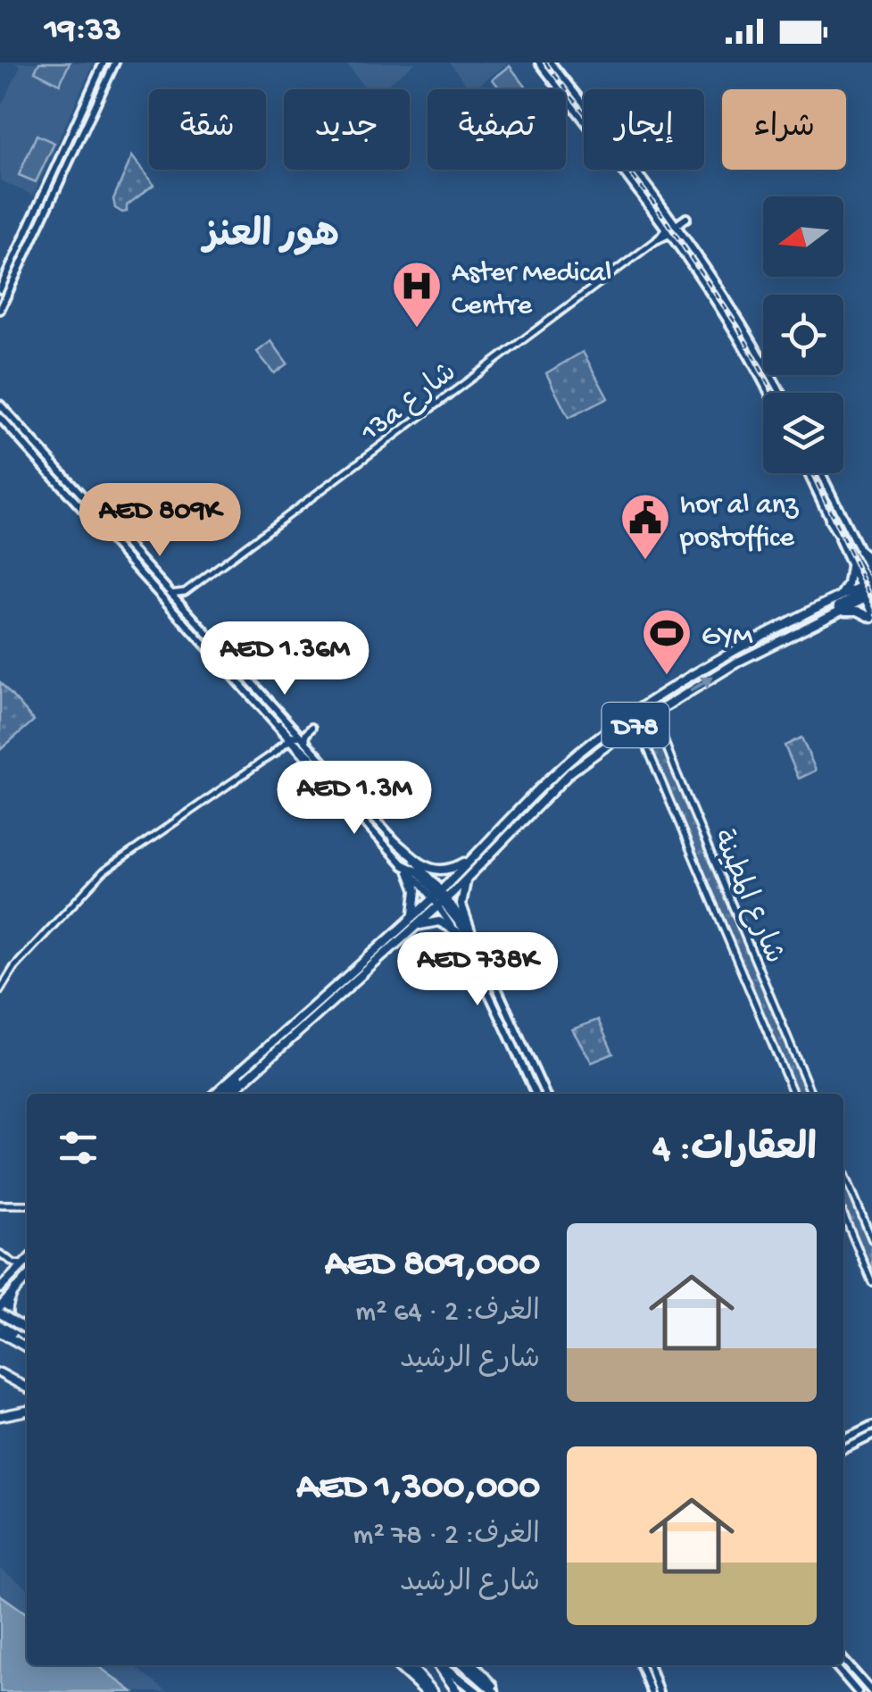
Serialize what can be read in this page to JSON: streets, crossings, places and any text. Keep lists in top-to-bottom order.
{
  "streets": {
    "main road": ["D78"],
    "street": ["13a شارع", "شارع المطينة"]
  },
  "crossings": [
    ["D78", "شارع المطينة"]
  ],
  "districts": ["هور العنز"],
  "places": {
    "hospital": ["Aster Medical Centre"],
    "public building": ["hor al anz postoffice"],
    "sports": ["GYM"]
  },
  "north": "left",
  "page": {
    "status": "19:33",
    "chip": [
      "شراء",
      "إيجار",
      "تصفية",
      "جديد",
      "شقة"
    ],
    "price": [
      "AED 809K",
      "AED 1.36M",
      "AED 1.3M",
      "AED 738K"
    ],
    "heading": "العقارات: 4",
    "list": [
      {
        "name": "AED 809,000",
        "note": "الغرف: 2 · 64 m² · شارع الرشيد"
      },
      {
        "name": "AED 1,300,000",
        "note": "الغرف: 2 · 78 m² · شارع الرشيد"
      }
    ]
  }
}
